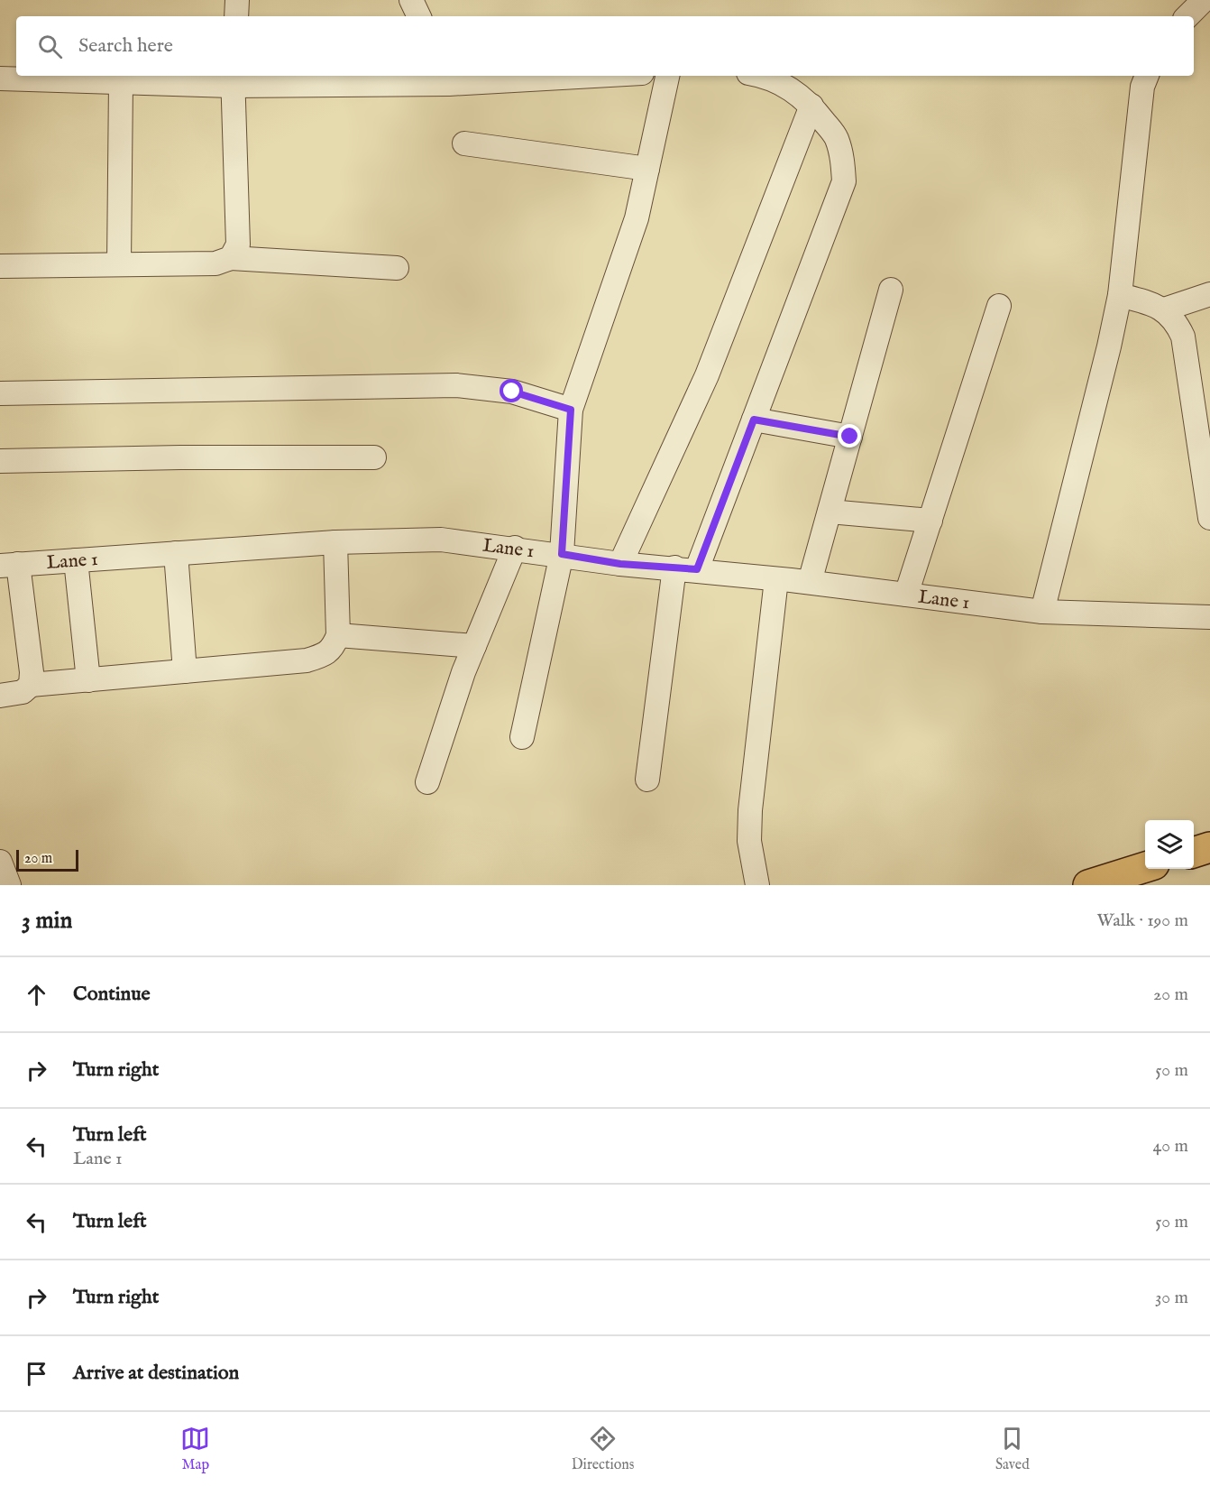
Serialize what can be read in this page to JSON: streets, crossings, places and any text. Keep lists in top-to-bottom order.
{
  "streets": {
    "street": ["Lane 1"]
  },
  "scale_bar": "20 m",
  "page": {
    "search": "Search here",
    "scale": "20 m",
    "heading": ["3 min", "Walk · 190 m"],
    "list": [
      ["Continue", "20 m"],
      ["Turn right", "50 m"],
      ["Turn left", "Lane 1", "40 m"],
      ["Turn left", "50 m"],
      ["Turn right", "30 m"],
      "Arrive at destination"
    ],
    "nav": ["Map", "Directions", "Saved"]
  }
}
